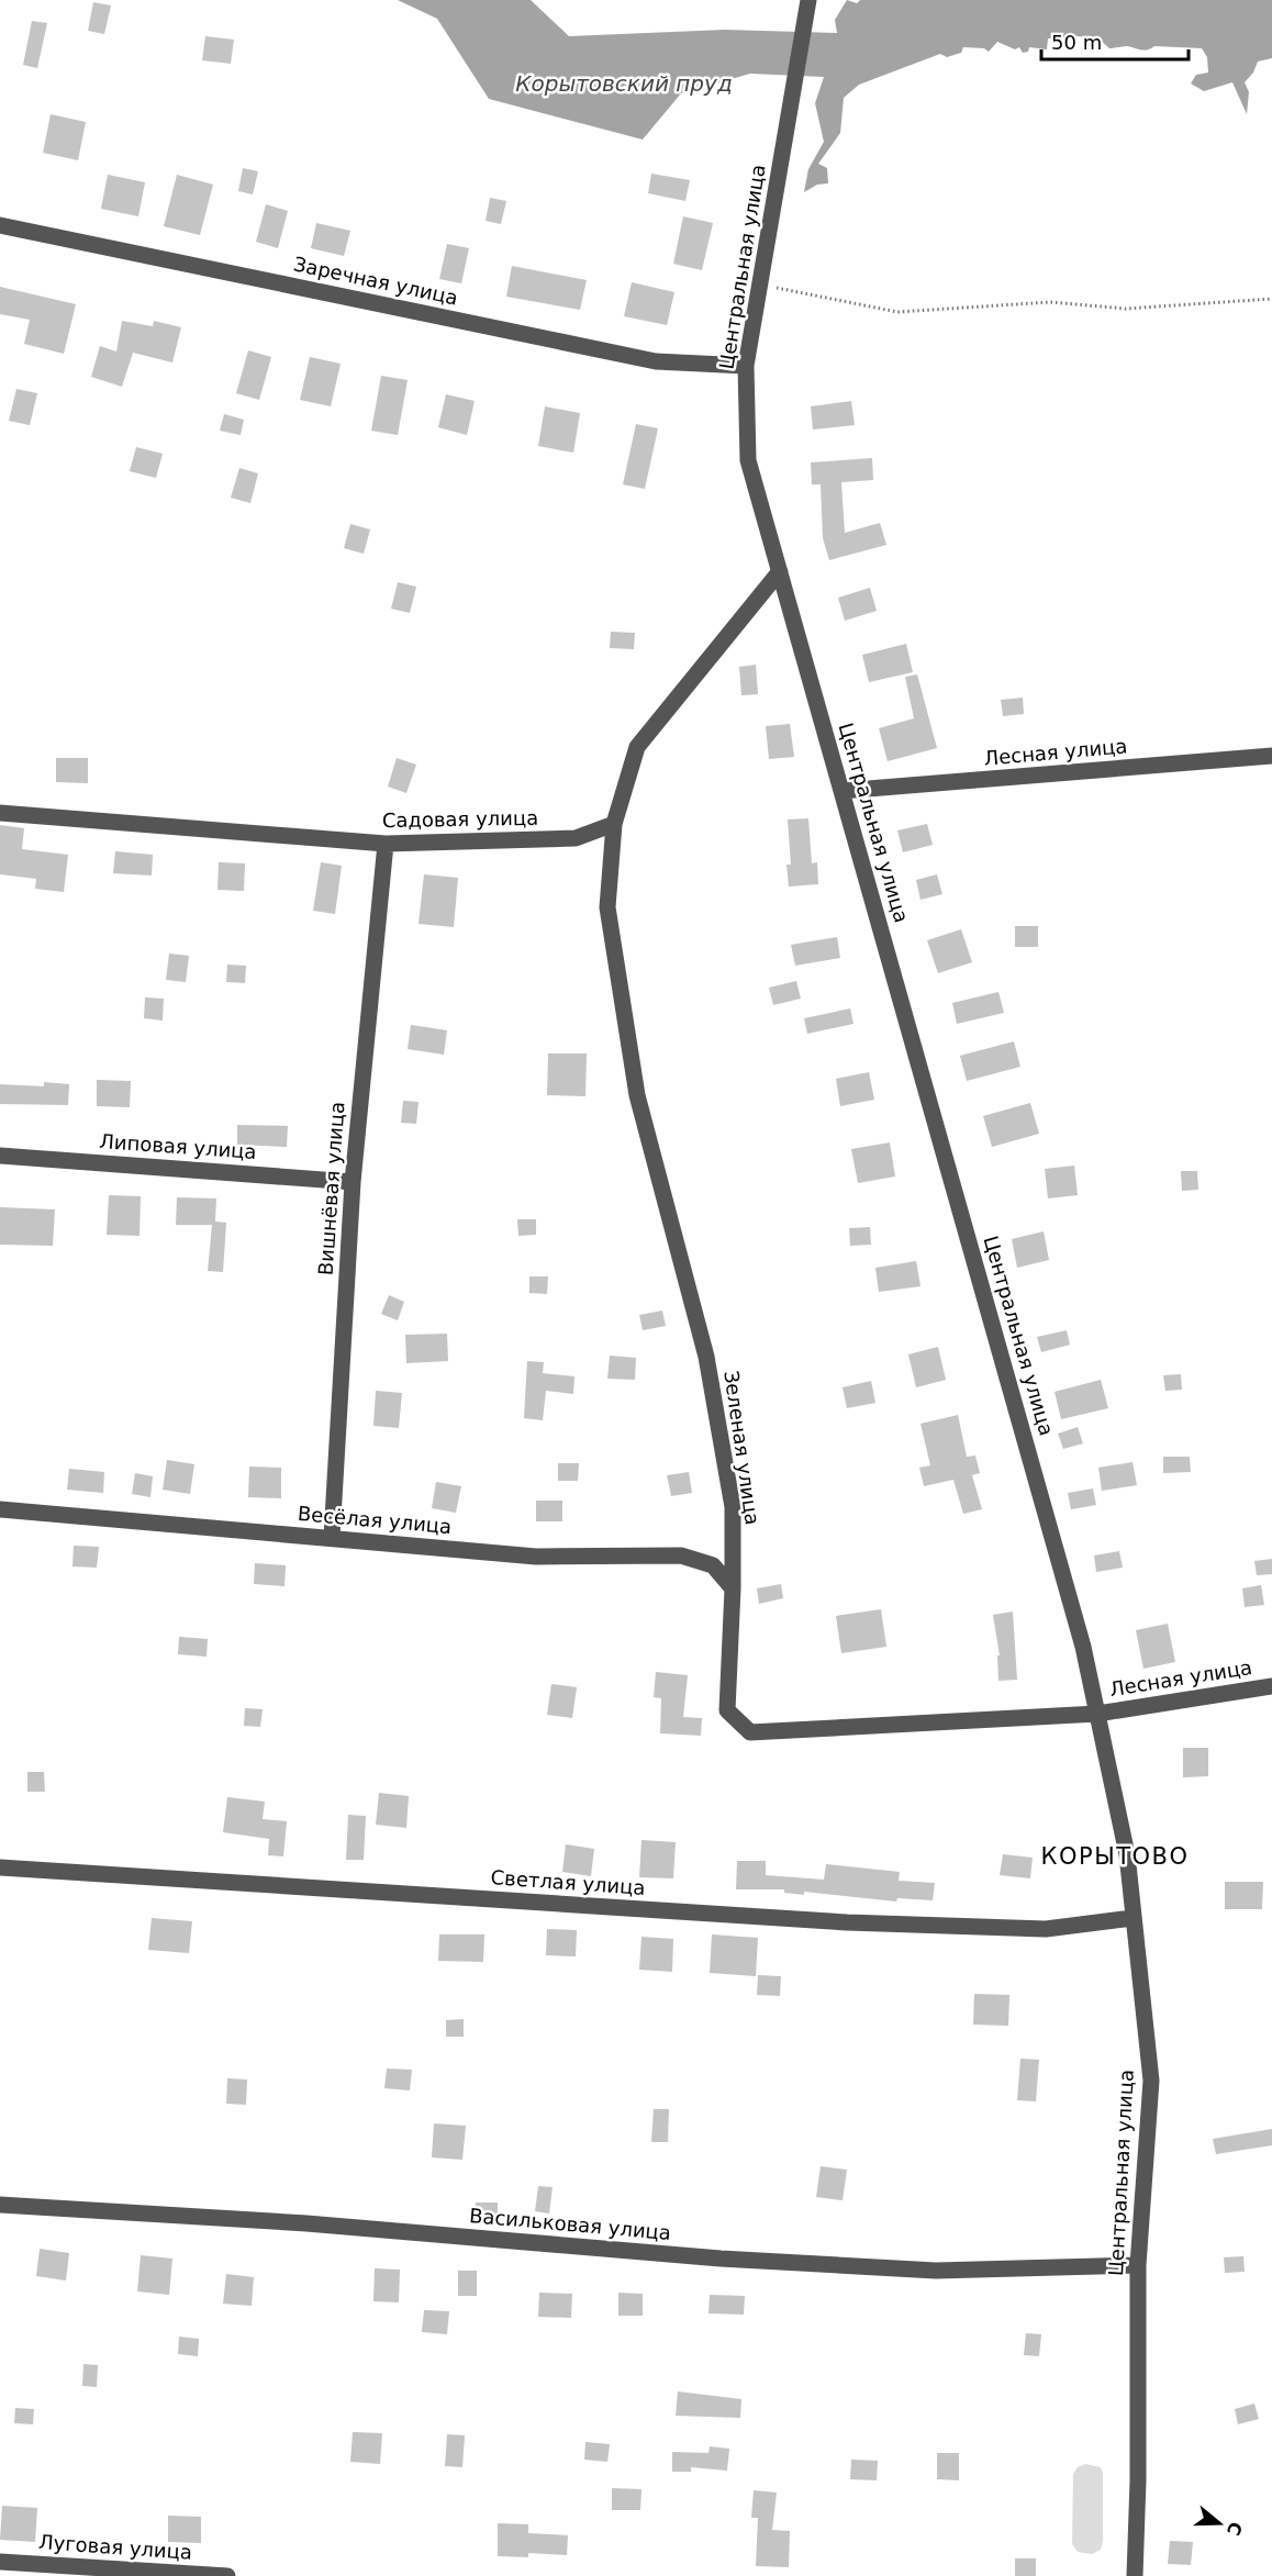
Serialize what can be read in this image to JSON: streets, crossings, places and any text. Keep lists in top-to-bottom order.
{
  "streets": {
    "street": [
      "Центральная улица",
      "Заречная улица",
      "Лесная улица",
      "Садовая улица",
      "Липовая улица",
      "Вишнёвая улица",
      "Зеленая улица",
      "Весёлая улица",
      "Светлая улица",
      "Васильковая улица",
      "Луговая улица"
    ]
  },
  "crossings": [
    ["Центральная улица", "Заречная улица"],
    ["Центральная улица", "Лесная улица"],
    ["Центральная улица", "Зеленая улица"],
    ["Центральная улица", "Светлая улица"],
    ["Центральная улица", "Васильковая улица"],
    ["Лесная улица", "Зеленая улица"],
    ["Садовая улица", "Вишнёвая улица"],
    ["Садовая улица", "Зеленая улица"],
    ["Липовая улица", "Вишнёвая улица"],
    ["Вишнёвая улица", "Весёлая улица"],
    ["Зеленая улица", "Весёлая улица"]
  ],
  "districts": ["КОРЫТОВО"],
  "water": ["Корытовский пруд"],
  "scale_bar": "50 m",
  "north": "right"
}
